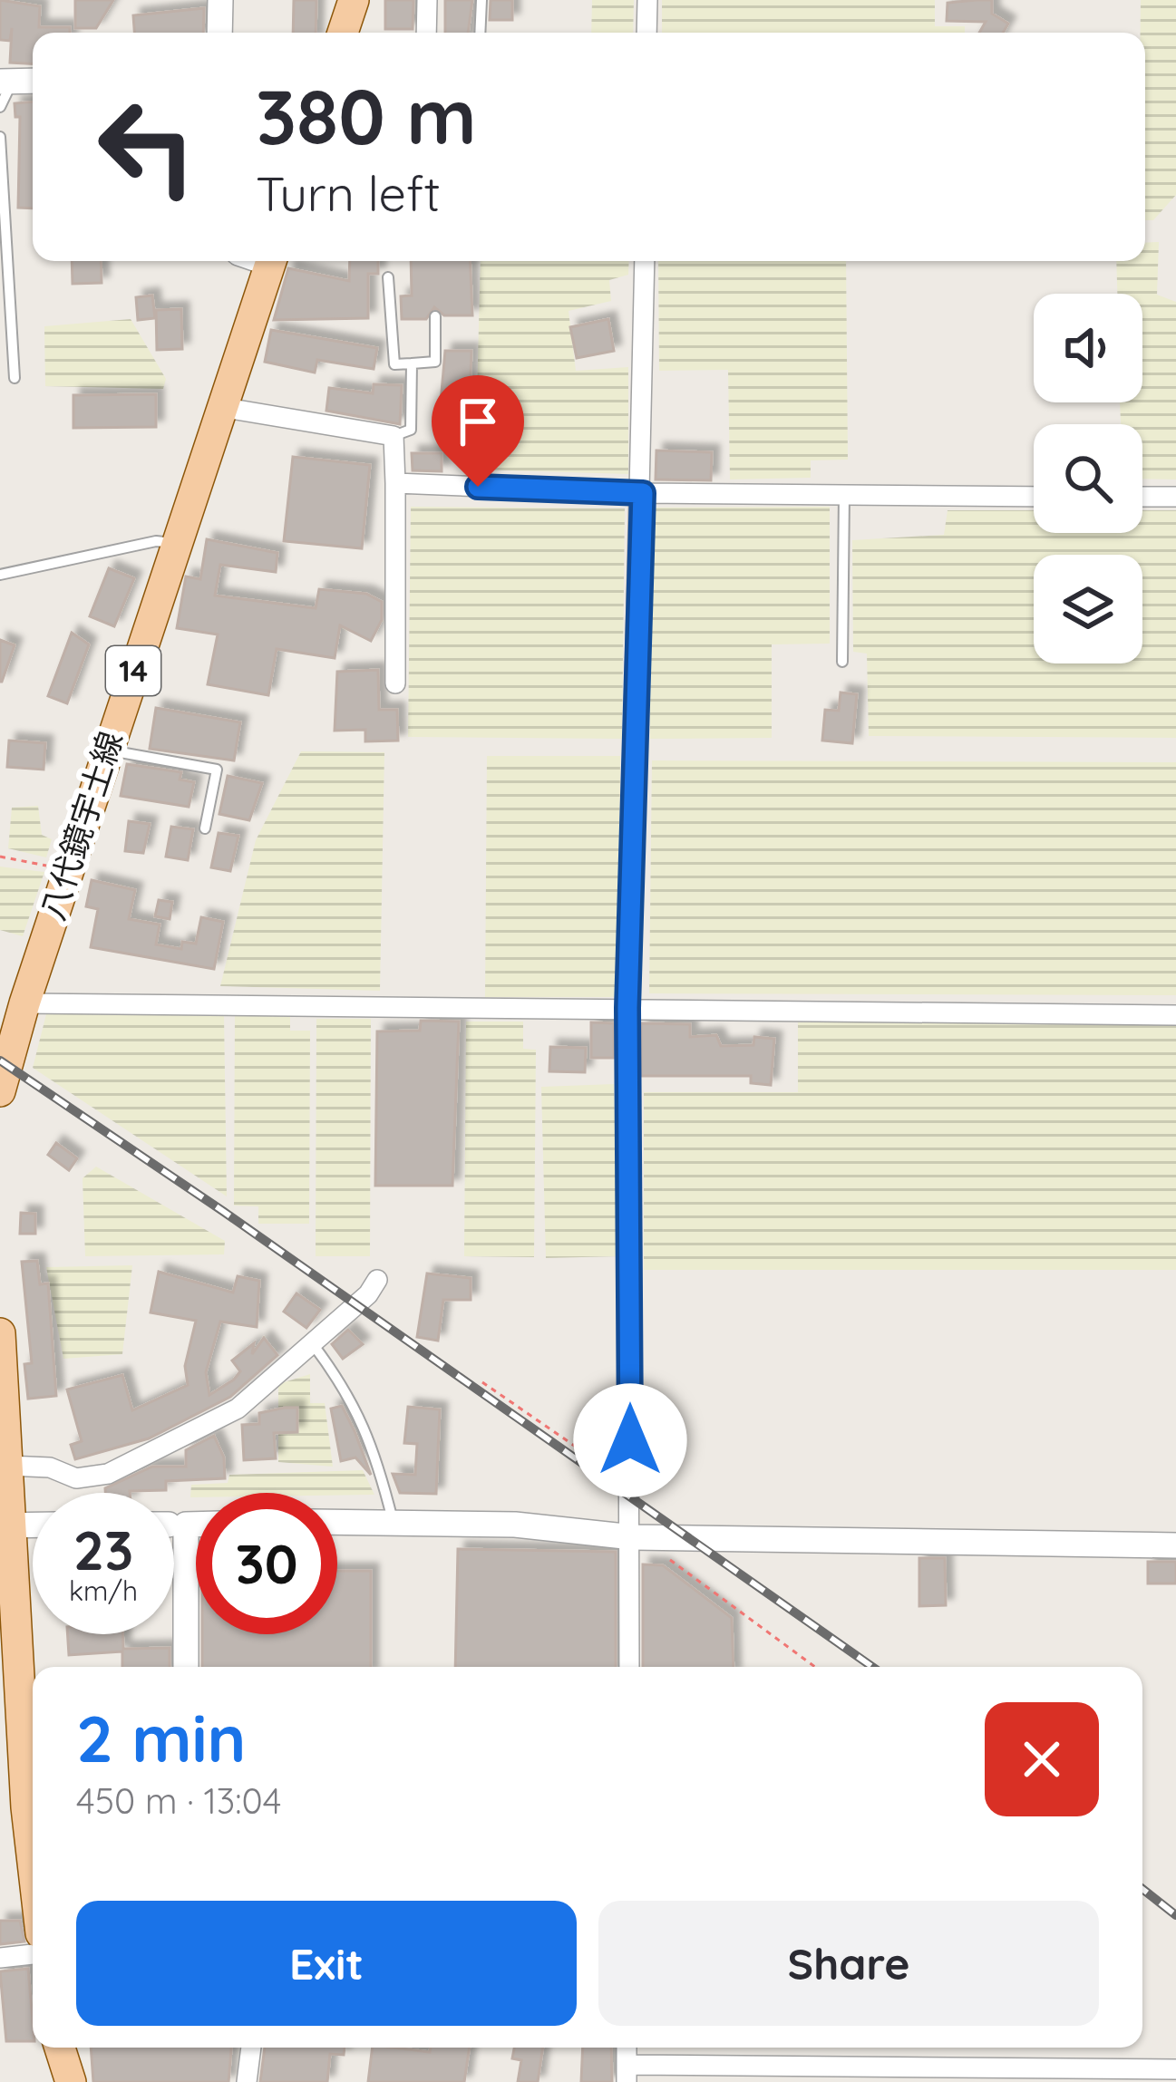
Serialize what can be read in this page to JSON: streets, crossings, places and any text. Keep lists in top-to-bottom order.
{
  "streets": {
    "main road": ["14", "八代鏡宇土線"]
  },
  "page": {
    "turn": ["380 m", "Turn left"],
    "speed": "23 km/h",
    "limit": "30",
    "heading": ["2 min", "450 m · 13:04"],
    "buttons": ["Exit", "Share"]
  }
}
